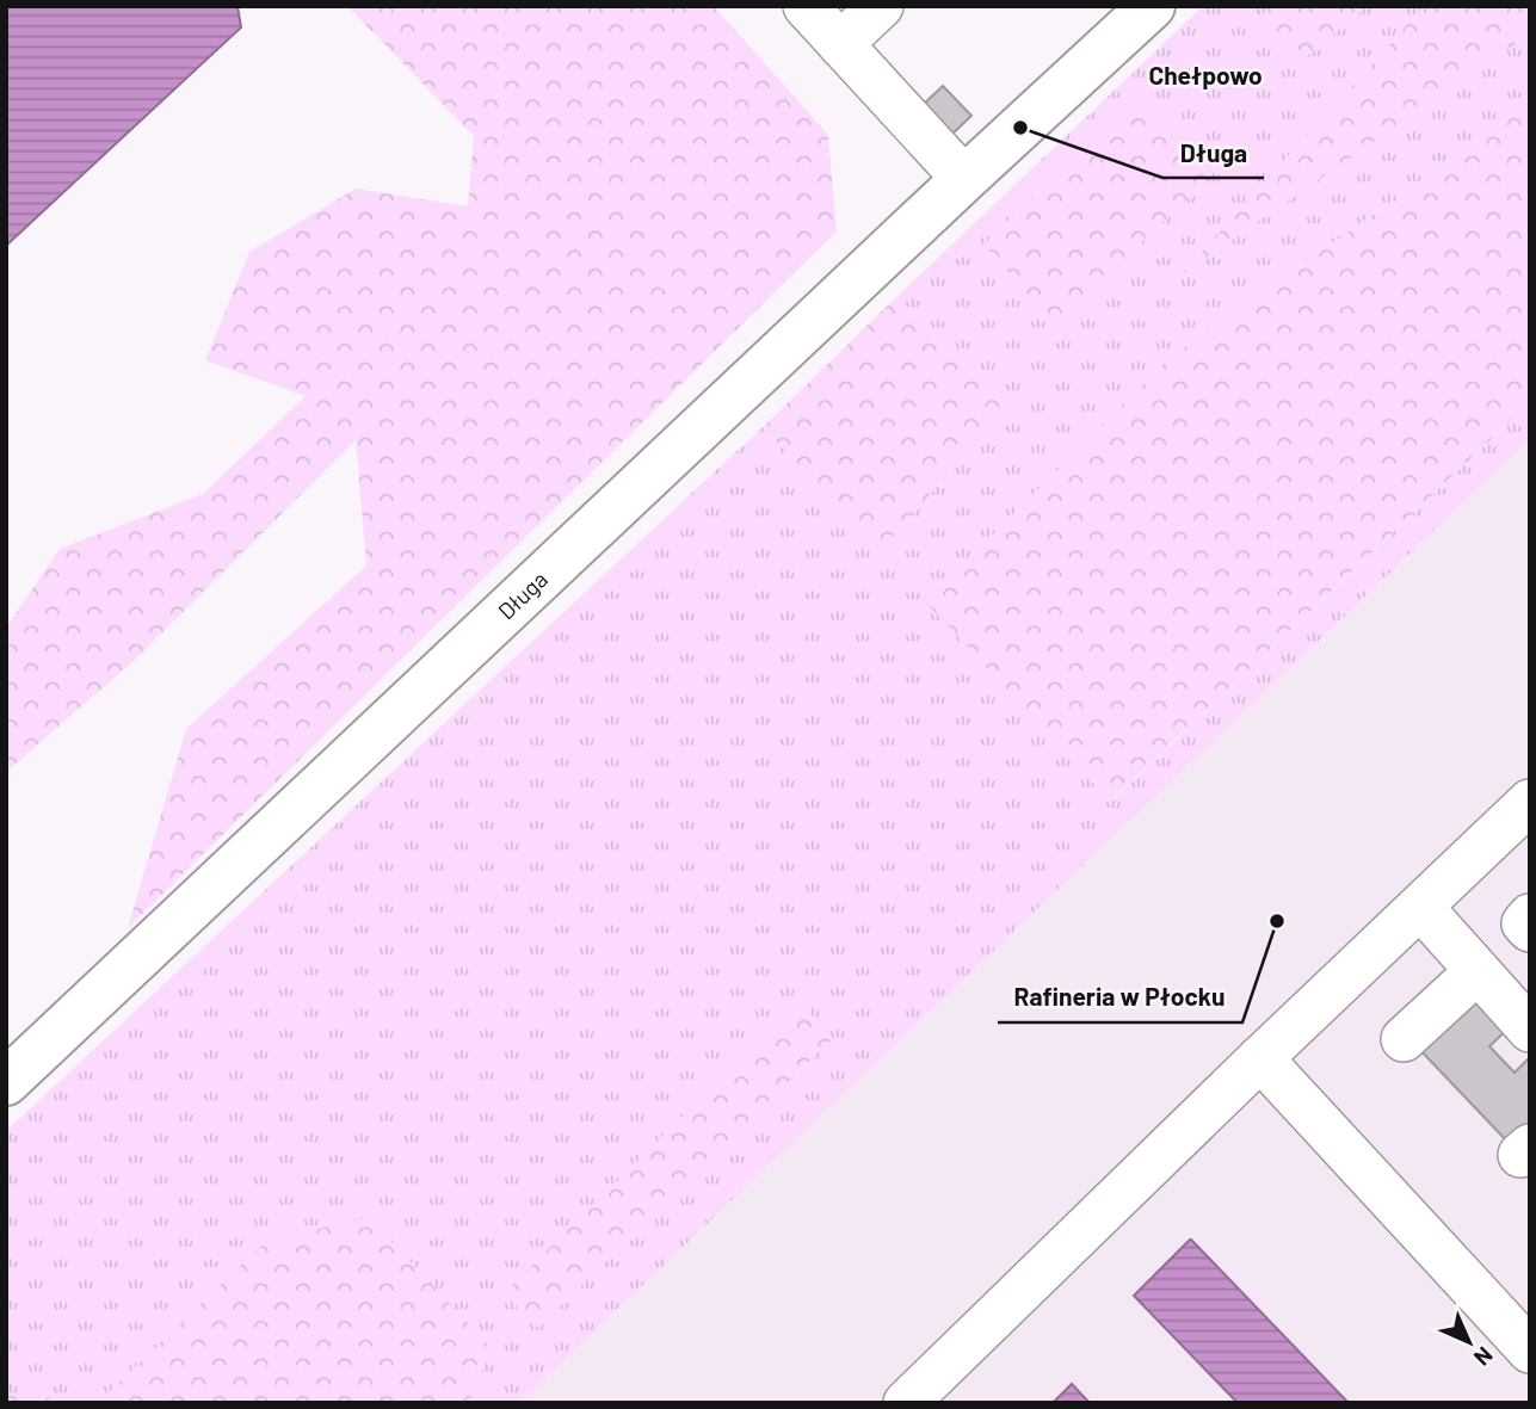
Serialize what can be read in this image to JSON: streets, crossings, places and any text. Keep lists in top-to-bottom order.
{
  "streets": {
    "main road": ["Długa"]
  },
  "districts": ["Chełpowo"],
  "places": ["Długa", "Rafineria w Płocku"],
  "north": "bottom right"
}
